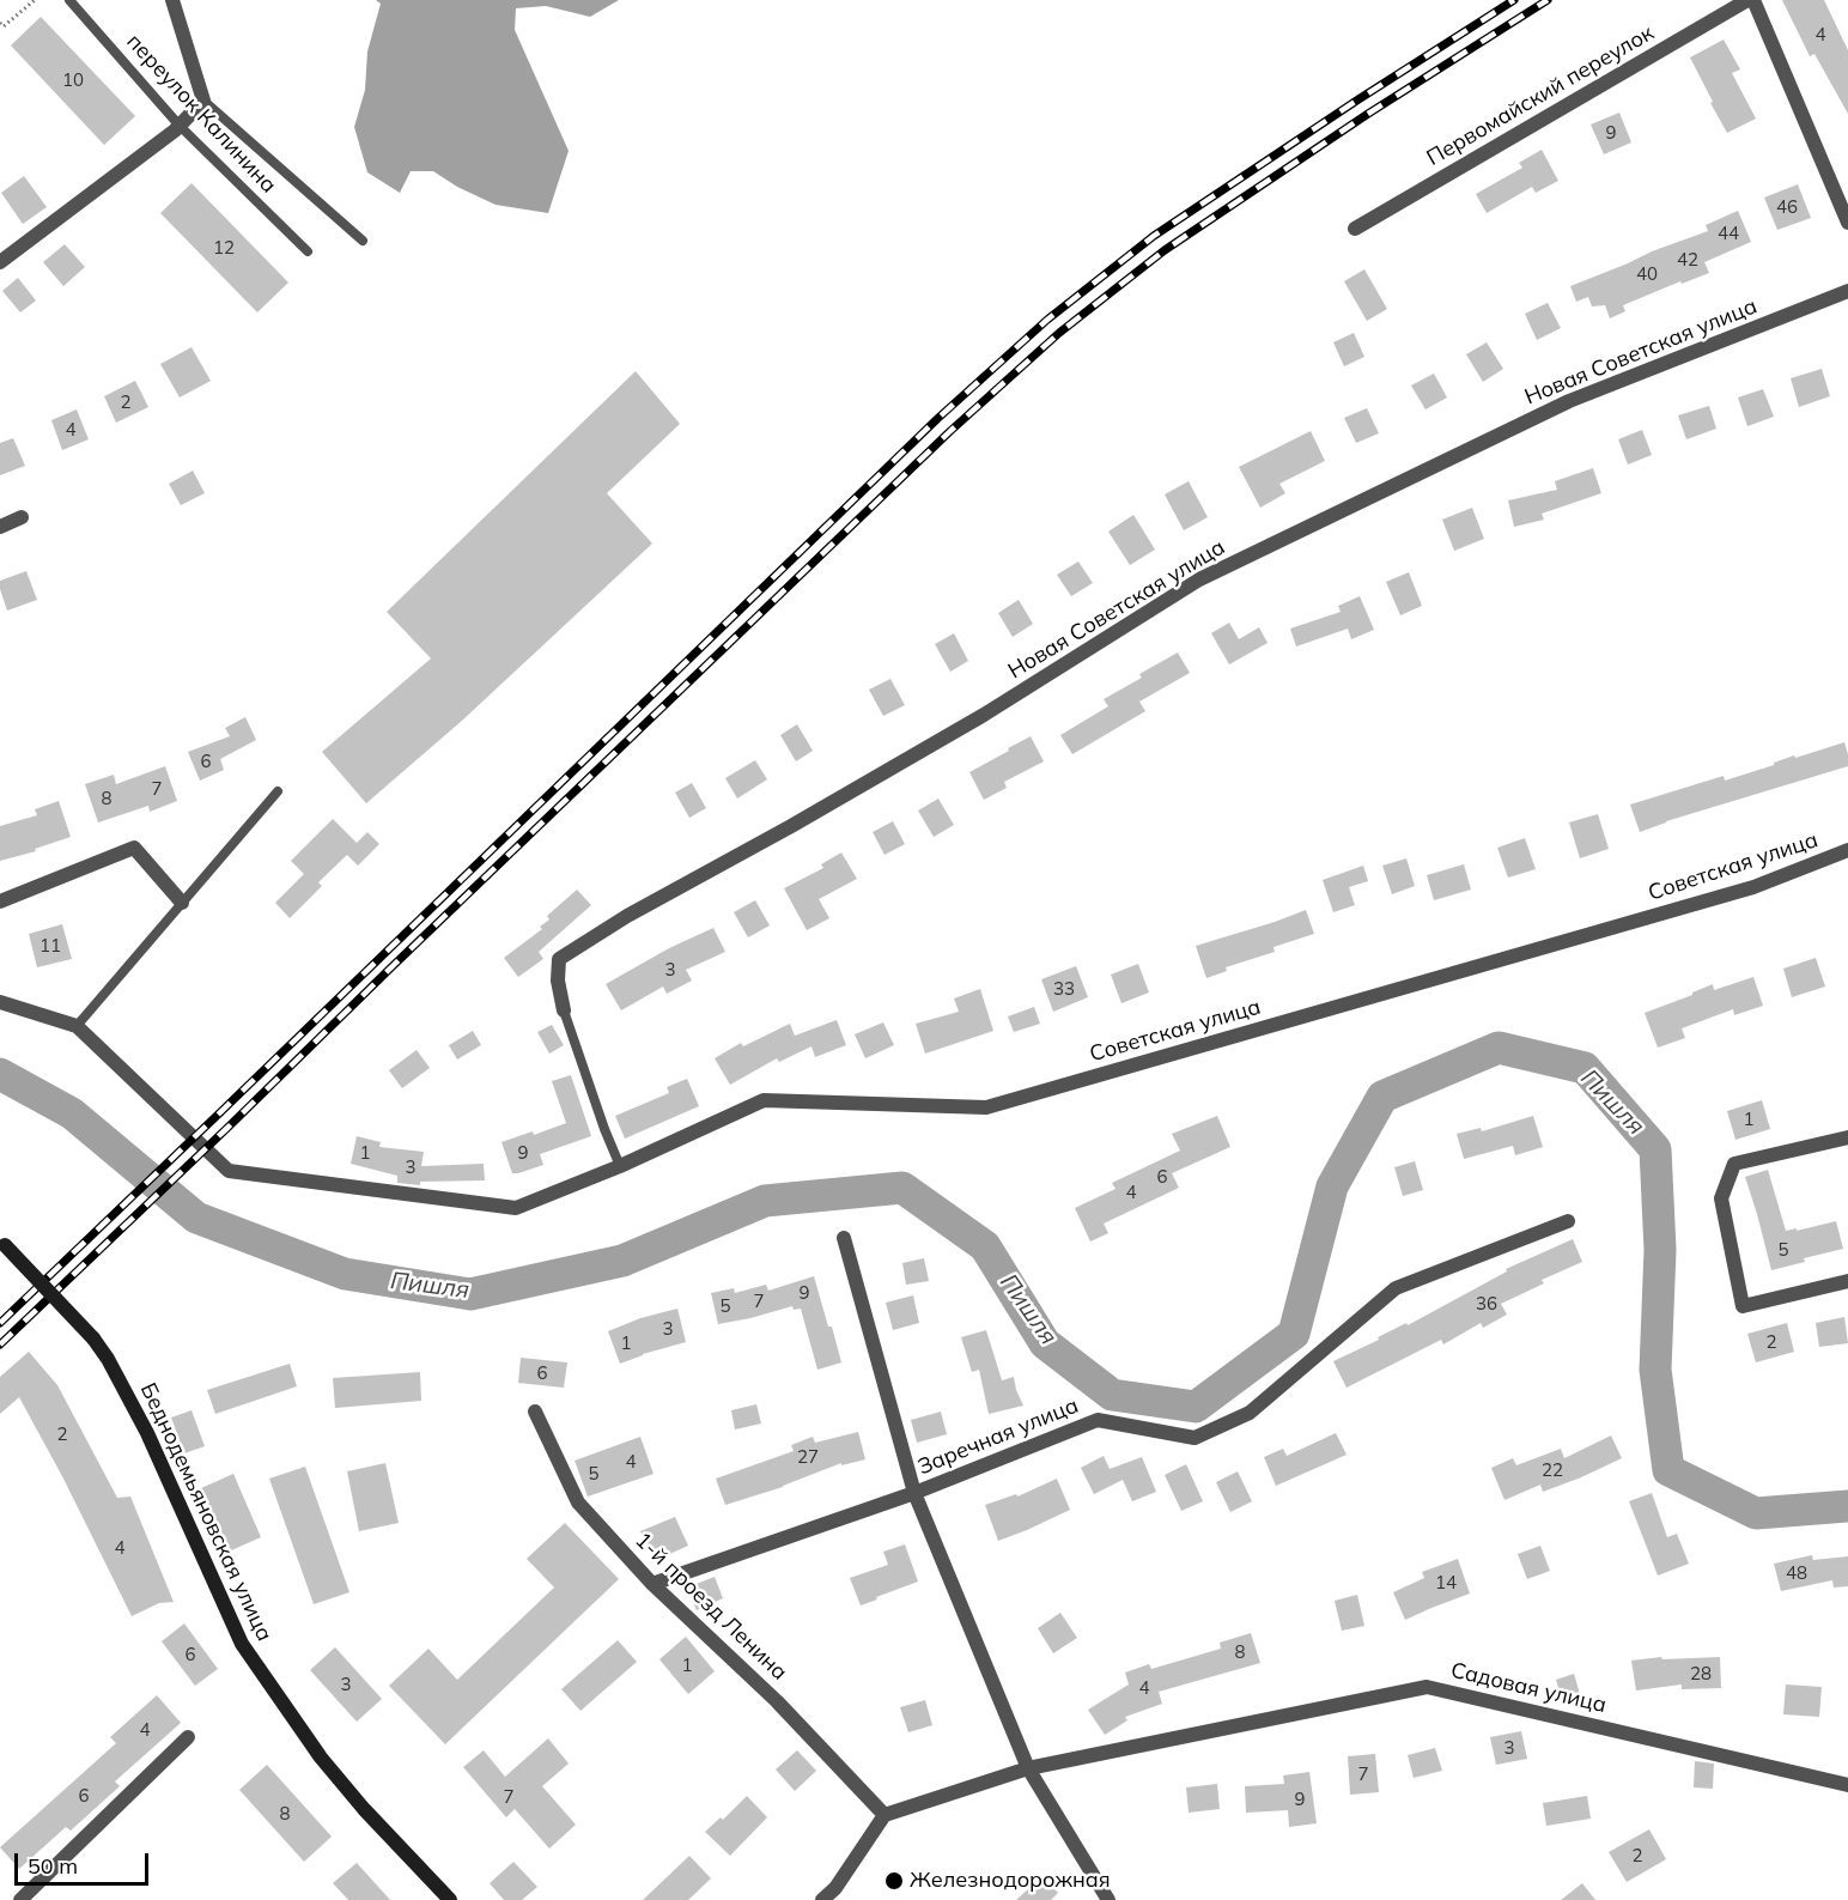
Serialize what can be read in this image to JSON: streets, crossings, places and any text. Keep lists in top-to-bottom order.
{
  "streets": {
    "main road": ["Беднодемьяновская улица"],
    "street": [
      "Первомайский переулок",
      "Новая Советская улица",
      "Советская улица",
      "Заречная улица",
      "1-й проезд Ленина",
      "Садовая улица"
    ],
    "lane": ["переулок Калинина"]
  },
  "crossings": [
    ["Заречная улица", "1-й проезд Ленина"],
    ["1-й проезд Ленина", "Садовая улица"]
  ],
  "water": ["Пишля"],
  "places": ["Железнодорожная"],
  "house_numbers": [
    "4",
    "10",
    "9",
    "46",
    "44",
    "12",
    "42",
    "40",
    "2",
    "4",
    "6",
    "7",
    "8",
    "11",
    "3",
    "33",
    "1",
    "1",
    "9",
    "3",
    "6",
    "4",
    "5",
    "9",
    "7",
    "36",
    "5",
    "3",
    "2",
    "1",
    "6",
    "2",
    "27",
    "4",
    "22",
    "5",
    "4",
    "48",
    "14",
    "8",
    "6",
    "1",
    "28",
    "3",
    "4",
    "4",
    "3",
    "7",
    "6",
    "7",
    "9",
    "8",
    "2"
  ],
  "scale_bar": "50 m"
}
